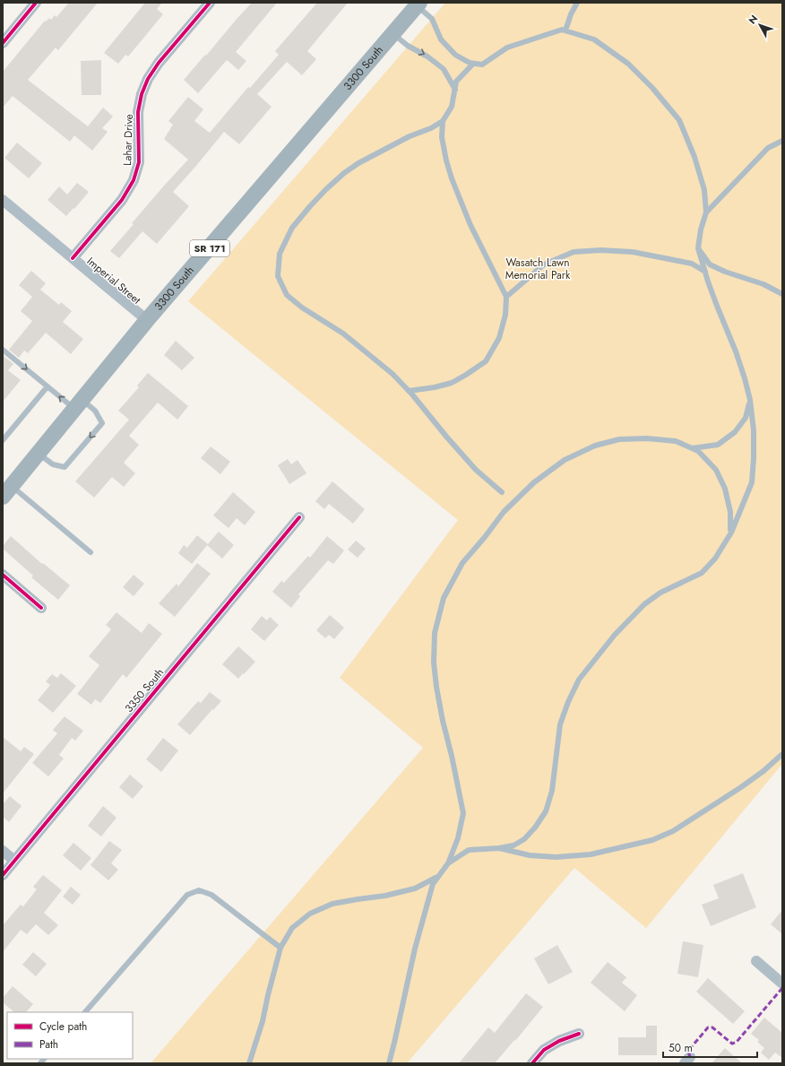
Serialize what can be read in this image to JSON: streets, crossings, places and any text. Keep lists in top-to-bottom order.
{
  "streets": {
    "main road": ["3300 South", "SR 171"],
    "street": ["Lahar Drive", "Imperial Street", "3350 South"]
  },
  "crossings": [
    ["3300 South", "Imperial Street"],
    ["Lahar Drive", "Imperial Street"]
  ],
  "parks": ["Wasatch Lawn Memorial Park"],
  "legend": ["Cycle path", "Path"],
  "scale_bar": "50 m",
  "north": "top left"
}
